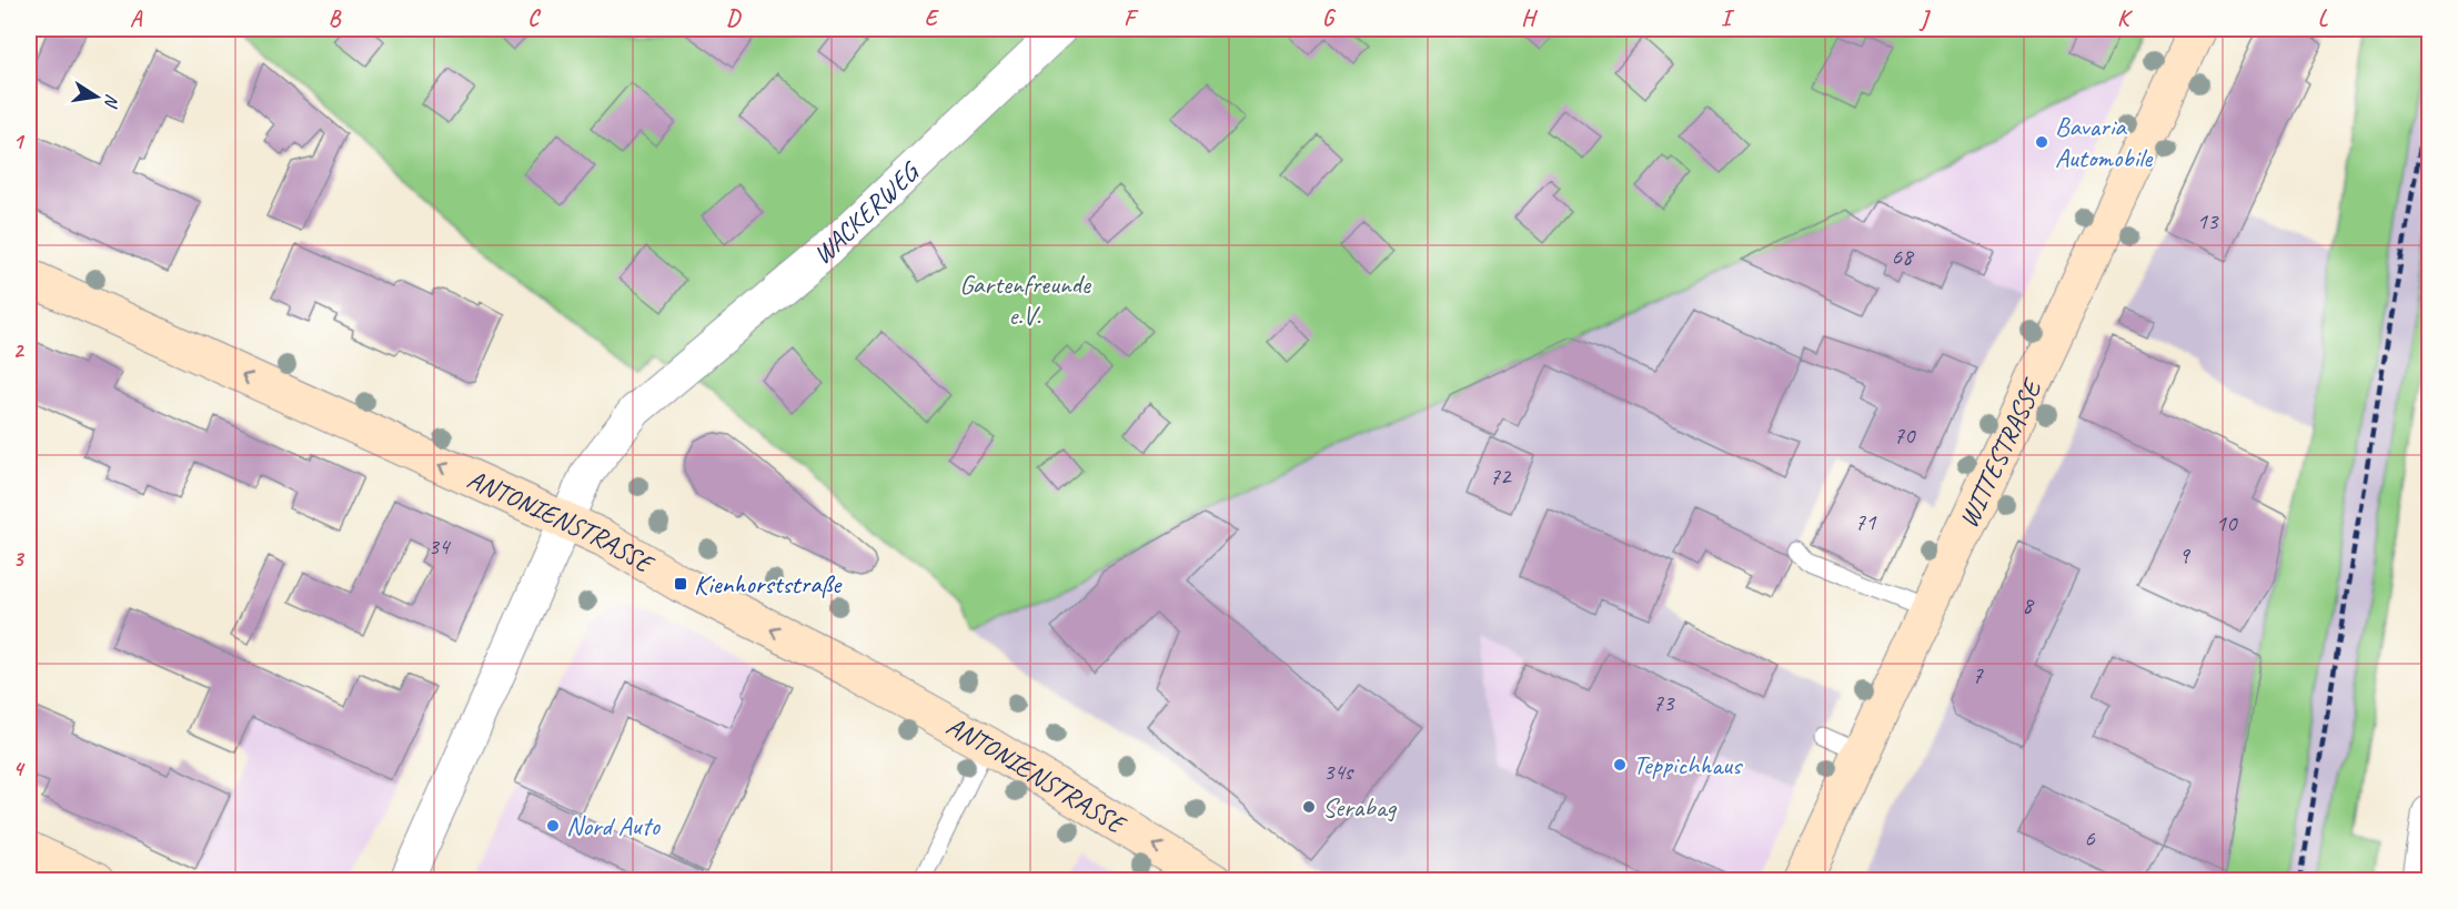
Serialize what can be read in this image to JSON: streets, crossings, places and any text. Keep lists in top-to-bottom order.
{
  "streets": {
    "main road": ["WITTESTRASSE", "ANTONIENSTRASSE"],
    "street": ["WACKERWEG"]
  },
  "crossings": [
    ["WACKERWEG", "ANTONIENSTRASSE"]
  ],
  "one_way": ["ANTONIENSTRASSE"],
  "parks": ["Gartenfreunde e.V."],
  "places": {
    "other": [
      "Bavaria Automobile",
      "Teppichhaus",
      "Serabag",
      "Nord Auto"
    ],
    "transit": ["Kienhorststraße"]
  },
  "house_numbers": [
    "13",
    "68",
    "70",
    "72",
    "71",
    "10",
    "34",
    "9",
    "8",
    "7",
    "73",
    "34s",
    "6"
  ],
  "north": "right",
  "grid": {
    "columns": [
      "A",
      "B",
      "C",
      "D",
      "E",
      "F",
      "G",
      "H",
      "I",
      "J",
      "K",
      "L"
    ],
    "rows": [
      "1",
      "2",
      "3",
      "4"
    ]
  }
}
